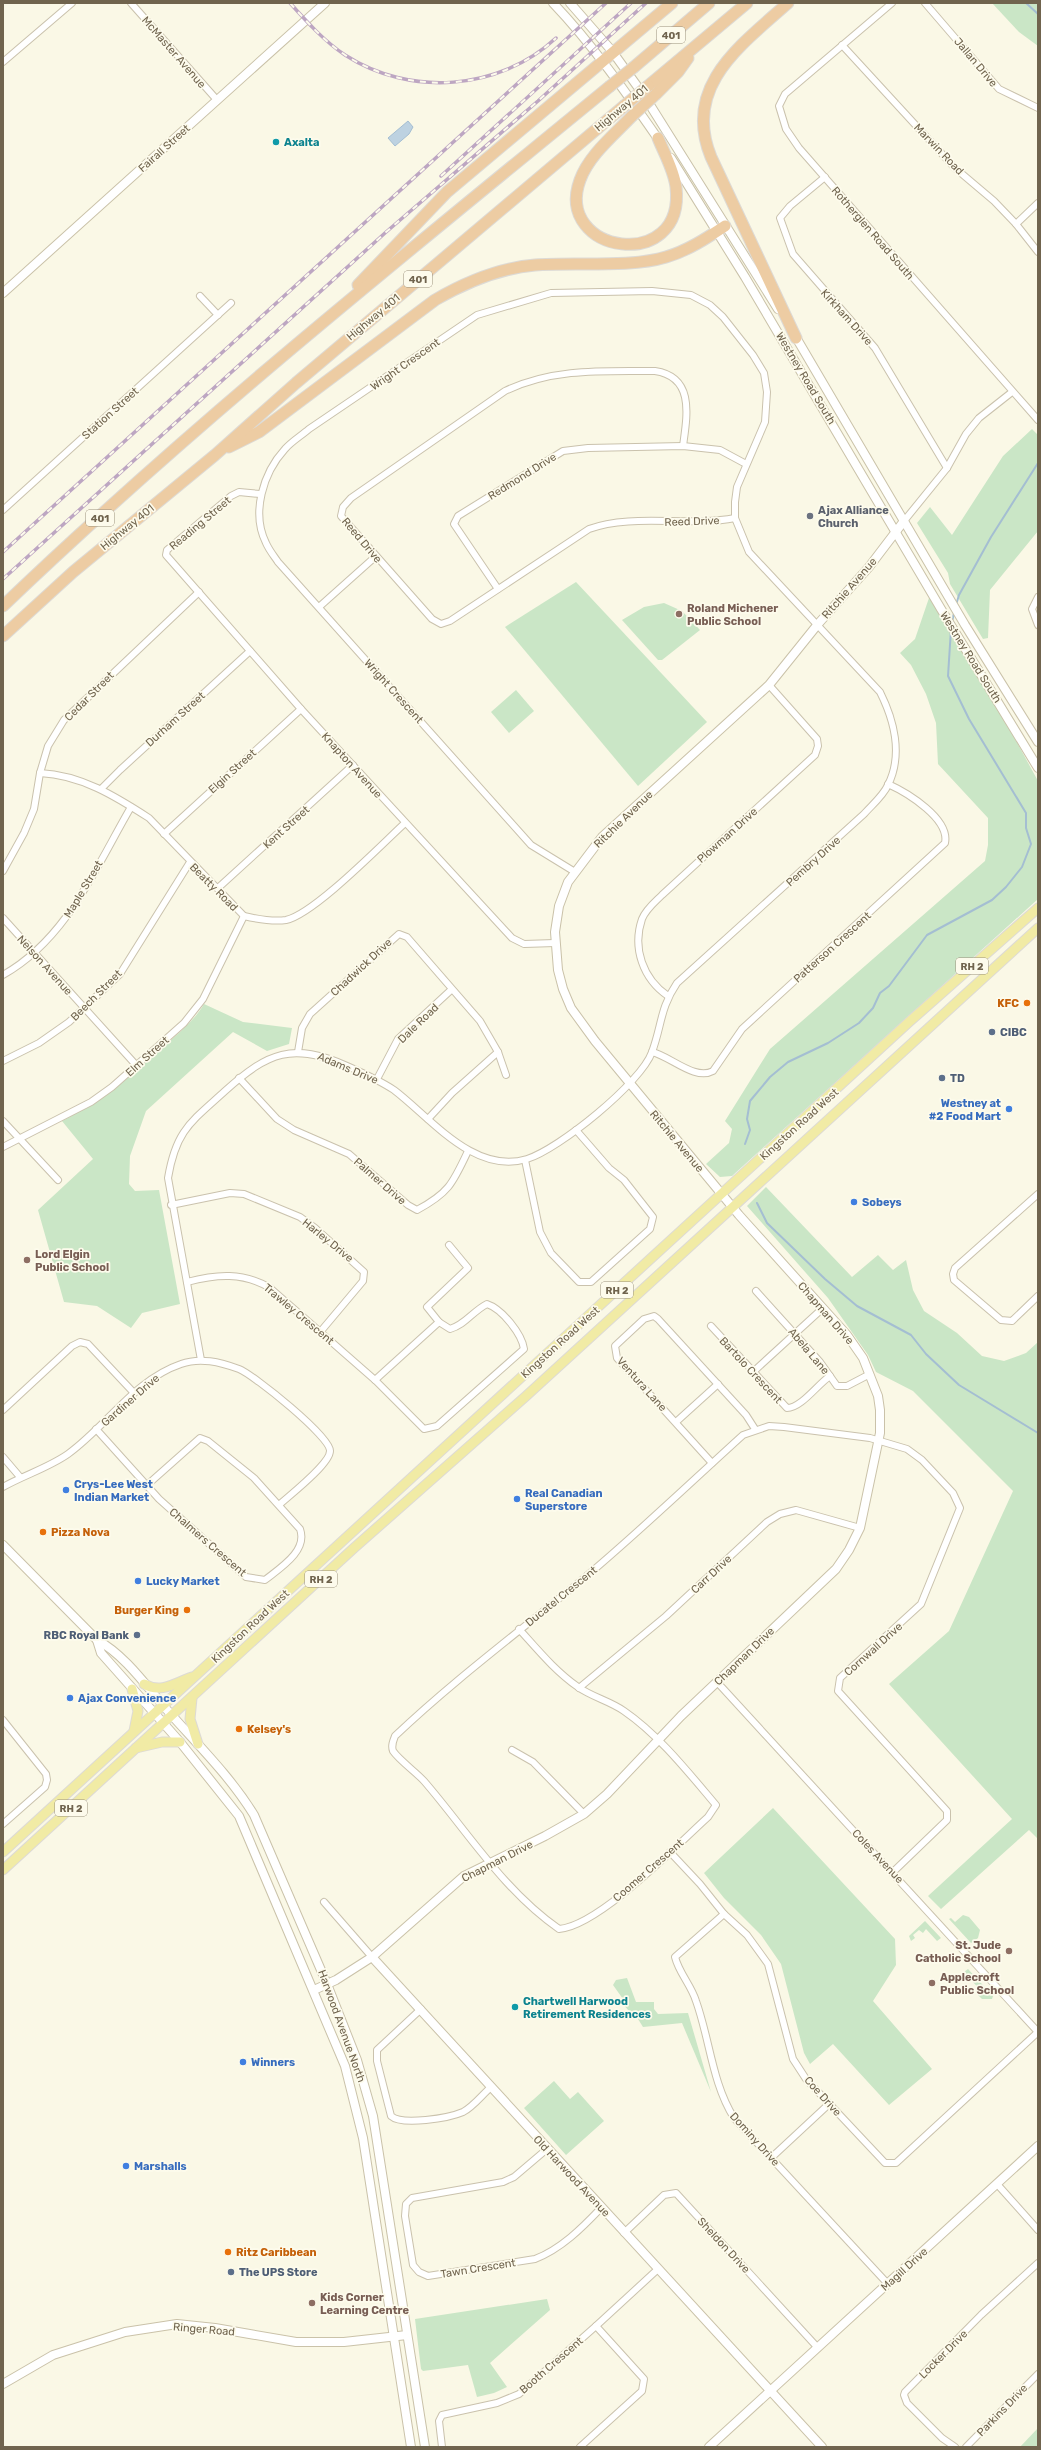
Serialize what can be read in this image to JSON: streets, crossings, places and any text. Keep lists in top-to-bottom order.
{
  "streets": {
    "highway": ["401", "Highway 401"],
    "main road": ["RH 2", "Kingston Road West"],
    "street": [
      "McMaster Avenue",
      "Jallan Drive",
      "Fairall Street",
      "Marwin Road",
      "Rotherglen Road South",
      "Kirkham Drive",
      "Wright Crescent",
      "Westney Road South",
      "Station Street",
      "Redmond Drive",
      "Reed Drive",
      "Reading Street",
      "Ritchie Avenue",
      "Cedar Street",
      "Durham Street",
      "Knapton Avenue",
      "Elgin Street",
      "Kent Street",
      "Plowman Drive",
      "Pembry Drive",
      "Beatty Road",
      "Maple Street",
      "Patterson Crescent",
      "Nelson Avenue",
      "Chadwick Drive",
      "Beech Street",
      "Dale Road",
      "Elm Street",
      "Adams Drive",
      "Palmer Drive",
      "Harley Drive",
      "Chapman Drive",
      "Trawley Crescent",
      "Abela Lane",
      "Bartolo Crescent",
      "Ventura Lane",
      "Gardiner Drive",
      "Chalmers Crescent",
      "Carr Drive",
      "Ducatel Crescent",
      "Cornwall Drive",
      "Coles Avenue",
      "Coomer Crescent",
      "Harwood Avenue North",
      "Coe Drive",
      "Dominy Drive",
      "Old Harwood Avenue",
      "Sheldon Drive",
      "Tawn Crescent",
      "Magill Drive",
      "Ringer Road",
      "Locker Drive",
      "Booth Crescent",
      "Parkins Drive"
    ]
  },
  "crossings": [
    ["McMaster Avenue", "Fairall Street"],
    ["Marwin Road", "Rotherglen Road South"],
    ["Rotherglen Road South", "Kirkham Drive"],
    ["Wright Crescent", "Redmond Drive"],
    ["Wright Crescent", "Reed Drive"],
    ["Wright Crescent", "Reading Street"],
    ["Wright Crescent", "Ritchie Avenue"],
    ["Wright Crescent", "Pembry Drive"],
    ["Westney Road South", "Ritchie Avenue"],
    ["Redmond Drive", "Reed Drive"],
    ["Reading Street", "Knapton Avenue"],
    ["Ritchie Avenue", "Knapton Avenue"],
    ["Ritchie Avenue", "Plowman Drive"],
    ["Ritchie Avenue", "Pembry Drive"],
    ["Ritchie Avenue", "Adams Drive"],
    ["Ritchie Avenue", "Kingston Road West"],
    ["Ritchie Avenue", "Chapman Drive"],
    ["Cedar Street", "Knapton Avenue"],
    ["Cedar Street", "Beatty Road"],
    ["Durham Street", "Knapton Avenue"],
    ["Durham Street", "Beatty Road"],
    ["Knapton Avenue", "Elgin Street"],
    ["Knapton Avenue", "Kent Street"],
    ["Knapton Avenue", "Beatty Road"],
    ["Elgin Street", "Beatty Road"],
    ["Kent Street", "Beatty Road"],
    ["Plowman Drive", "Pembry Drive"],
    ["Pembry Drive", "Patterson Crescent"],
    ["Pembry Drive", "Adams Drive"],
    ["Beatty Road", "Maple Street"],
    ["Beatty Road", "Beech Street"],
    ["Beatty Road", "Elm Street"],
    ["Maple Street", "Nelson Avenue"],
    ["Nelson Avenue", "Beech Street"],
    ["Nelson Avenue", "Elm Street"],
    ["RH 2", "Kingston Road West"],
    ["RH 2", "Harwood Avenue North"],
    ["Chadwick Drive", "Dale Road"],
    ["Chadwick Drive", "Adams Drive"],
    ["Dale Road", "Adams Drive"],
    ["Adams Drive", "Palmer Drive"],
    ["Adams Drive", "Harley Drive"],
    ["Adams Drive", "Trawley Crescent"],
    ["Adams Drive", "Gardiner Drive"],
    ["Kingston Road West", "Chapman Drive"],
    ["Kingston Road West", "Harwood Avenue North"],
    ["Harley Drive", "Trawley Crescent"],
    ["Chapman Drive", "Abela Lane"],
    ["Chapman Drive", "Carr Drive"],
    ["Chapman Drive", "Ducatel Crescent"],
    ["Chapman Drive", "Cornwall Drive"],
    ["Chapman Drive", "Coles Avenue"],
    ["Chapman Drive", "Coomer Crescent"],
    ["Chapman Drive", "Harwood Avenue North"],
    ["Chapman Drive", "Old Harwood Avenue"],
    ["Abela Lane", "Bartolo Crescent"],
    ["Ventura Lane", "Ducatel Crescent"],
    ["Gardiner Drive", "Chalmers Crescent"],
    ["Ducatel Crescent", "Cornwall Drive"],
    ["Ducatel Crescent", "Coomer Crescent"],
    ["Cornwall Drive", "Coles Avenue"],
    ["Coles Avenue", "Coe Drive"],
    ["Coomer Crescent", "Coe Drive"],
    ["Harwood Avenue North", "Ringer Road"],
    ["Coe Drive", "Dominy Drive"],
    ["Dominy Drive", "Magill Drive"],
    ["Old Harwood Avenue", "Sheldon Drive"],
    ["Old Harwood Avenue", "Tawn Crescent"],
    ["Old Harwood Avenue", "Magill Drive"],
    ["Old Harwood Avenue", "Booth Crescent"],
    ["Sheldon Drive", "Magill Drive"]
  ],
  "places": [
    "Axalta",
    "Ajax Alliance Church",
    "Roland Michener Public School",
    "KFC",
    "CIBC",
    "TD",
    "Westney at #2 Food Mart",
    "Sobeys",
    "Lord Elgin Public School",
    "Crys-Lee West Indian Market",
    "Real Canadian Superstore",
    "Pizza Nova",
    "Lucky Market",
    "Burger King",
    "RBC Royal Bank",
    "Ajax Convenience",
    "Kelsey's",
    "St. Jude Catholic School",
    "Applecroft Public School",
    "Chartwell Harwood Retirement Residences",
    "Winners",
    "Marshalls",
    "Ritz Caribbean",
    "The UPS Store",
    "Kids Corner Learning Centre"
  ]
}
